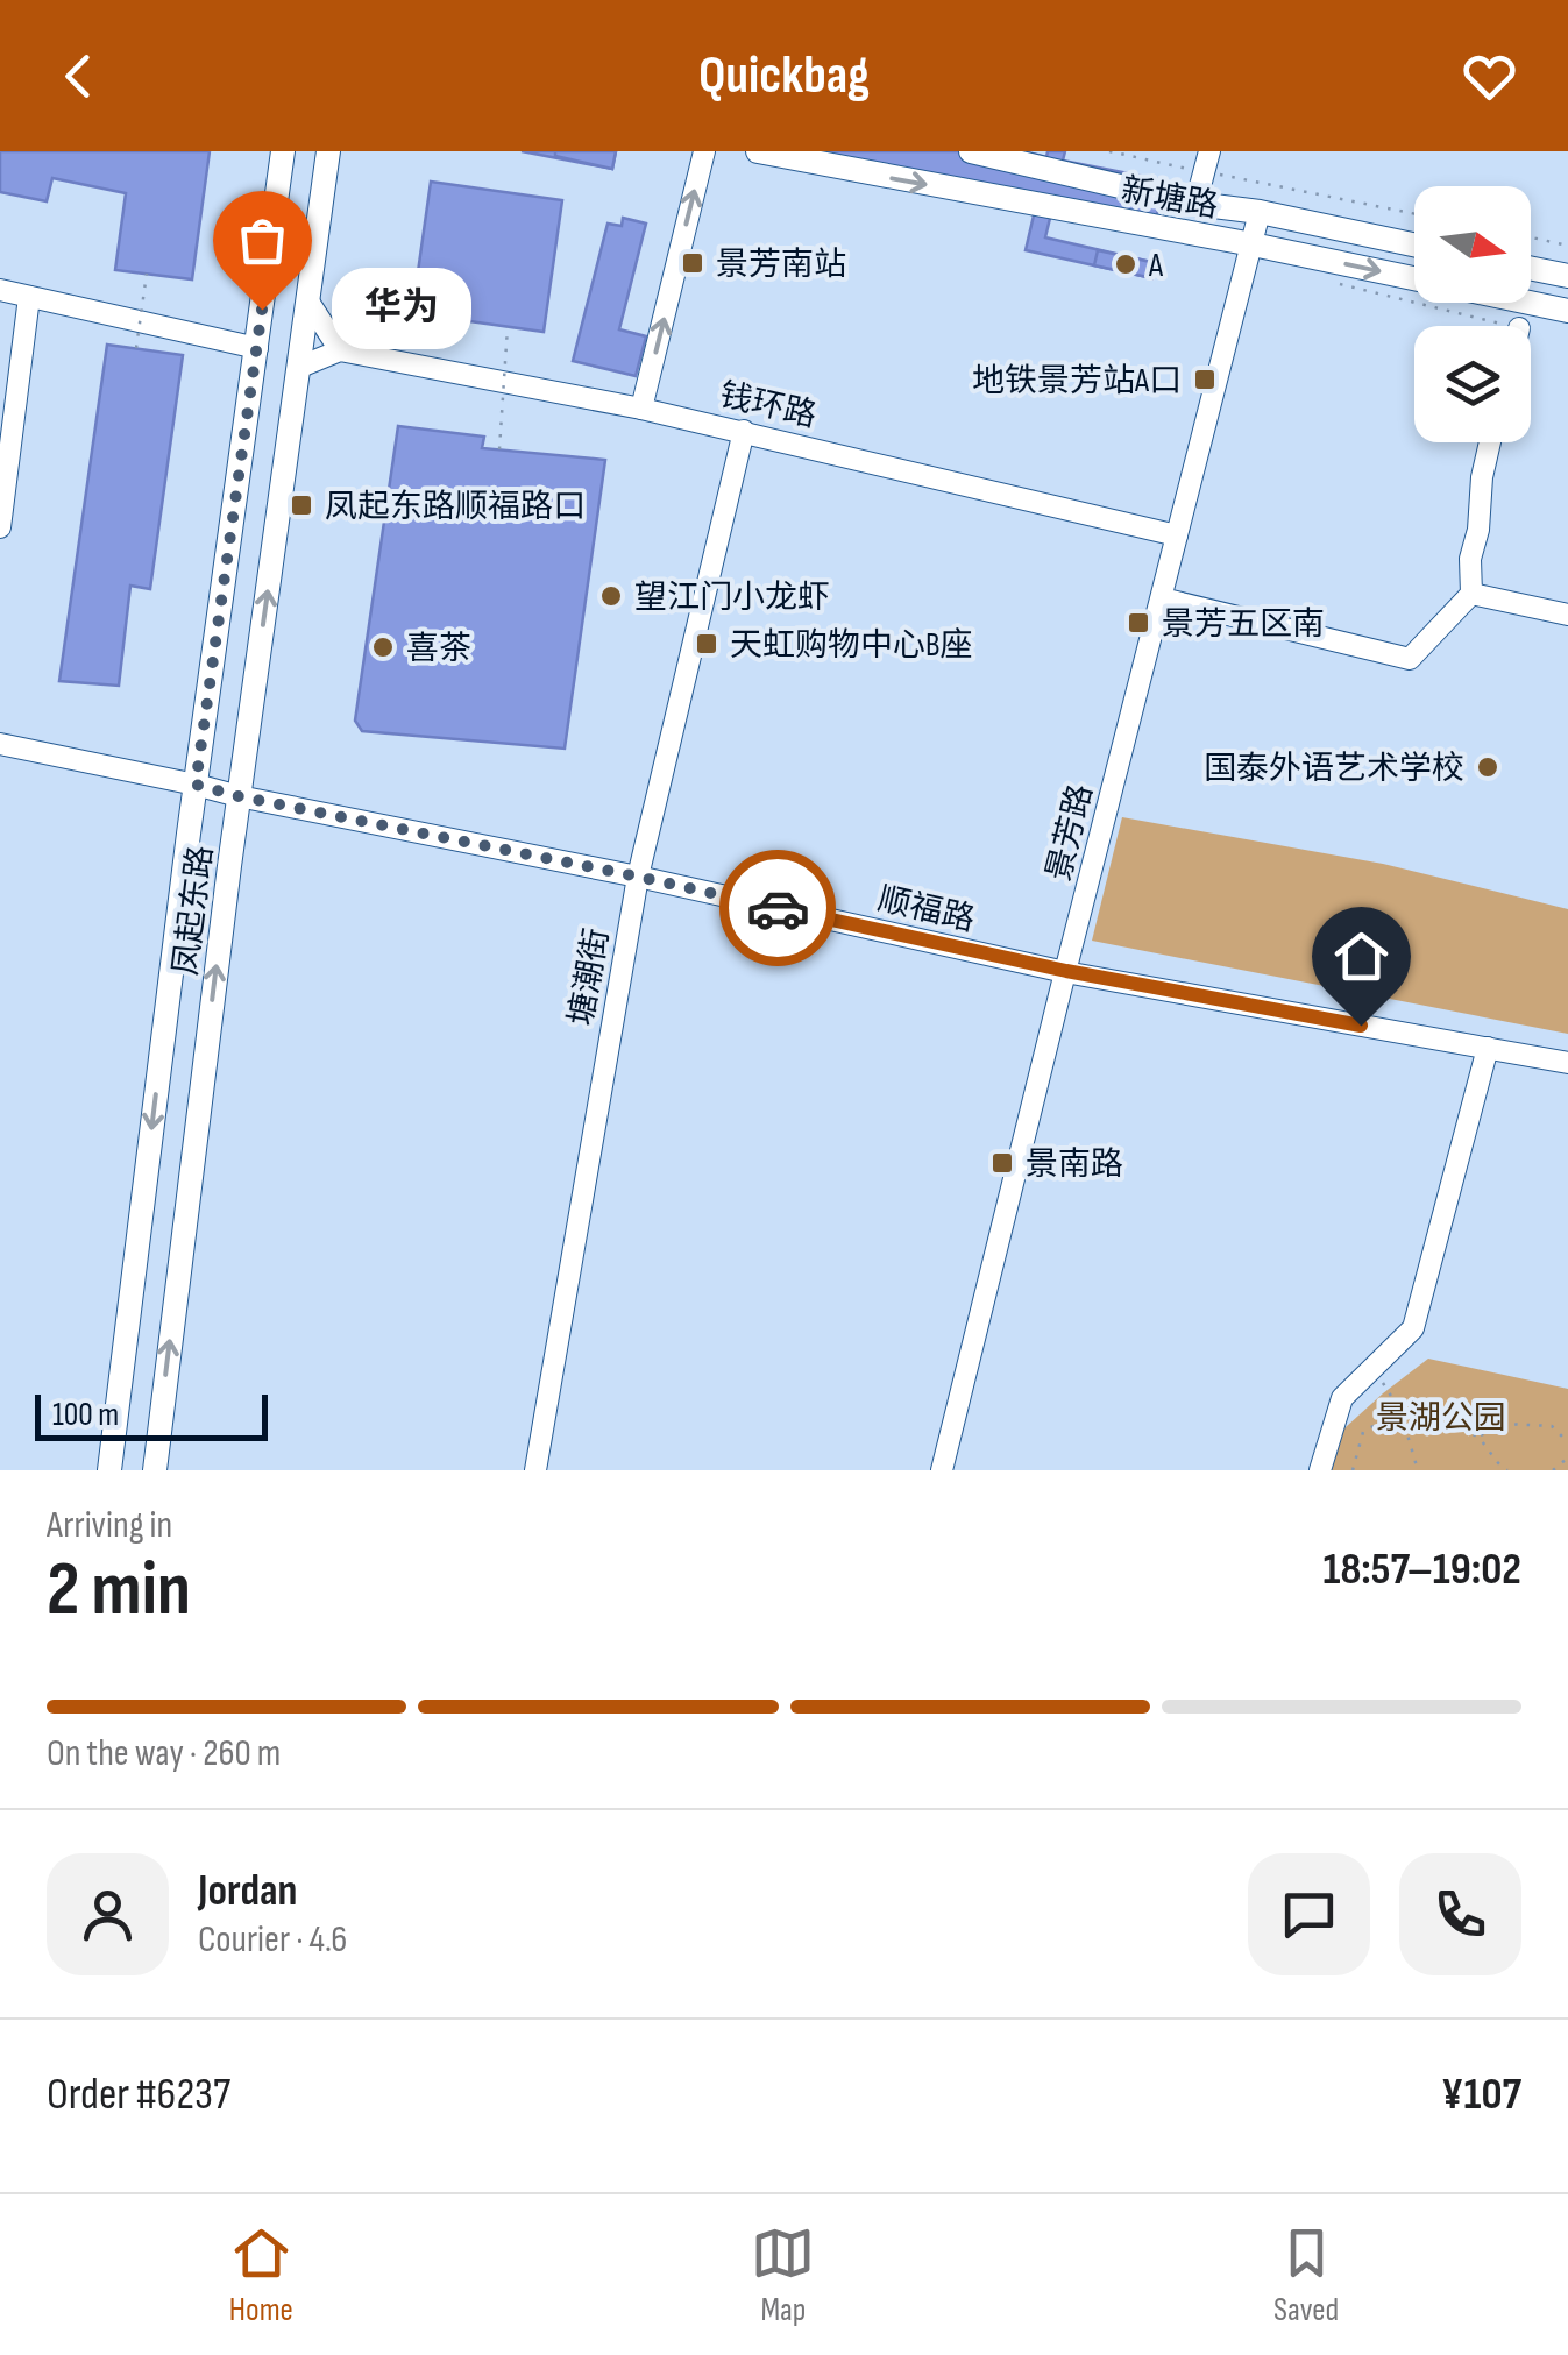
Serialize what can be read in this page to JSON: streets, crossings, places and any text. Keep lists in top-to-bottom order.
{
  "streets": {
    "main road": ["新塘路", "凤起东路"],
    "street": [
      "钱环路",
      "景芳路",
      "顺福路",
      "塘潮街"
    ]
  },
  "crossings": [
    ["新塘路", "景芳路"],
    ["钱环路", "景芳路"],
    ["钱环路", "塘潮街"],
    ["景芳路", "顺福路"],
    ["顺福路", "凤起东路"],
    ["顺福路", "塘潮街"]
  ],
  "parks": ["景湖公园"],
  "places": {
    "transit": [
      "景芳南站",
      "地铁景芳站A口",
      "凤起东路顺福路口",
      "景芳五区南",
      "天虹购物中心B座",
      "景南路"
    ],
    "other": [
      "A",
      "华为",
      "望江门小龙虾",
      "喜茶",
      "国泰外语艺术学校"
    ]
  },
  "scale_bar": "100 m",
  "north": "right",
  "page": {
    "header": "Quickbag",
    "bubble": "华为",
    "scale": "100 m",
    "heading": ["2 min", "Arriving in", "18:57–19:02"],
    "panel": [
      "Jordan",
      "Courier · 4.6",
      "Order #6237",
      "¥107"
    ],
    "bar": "On the way · 260 m",
    "tabs": ["Home", "Map", "Saved"]
  }
}
